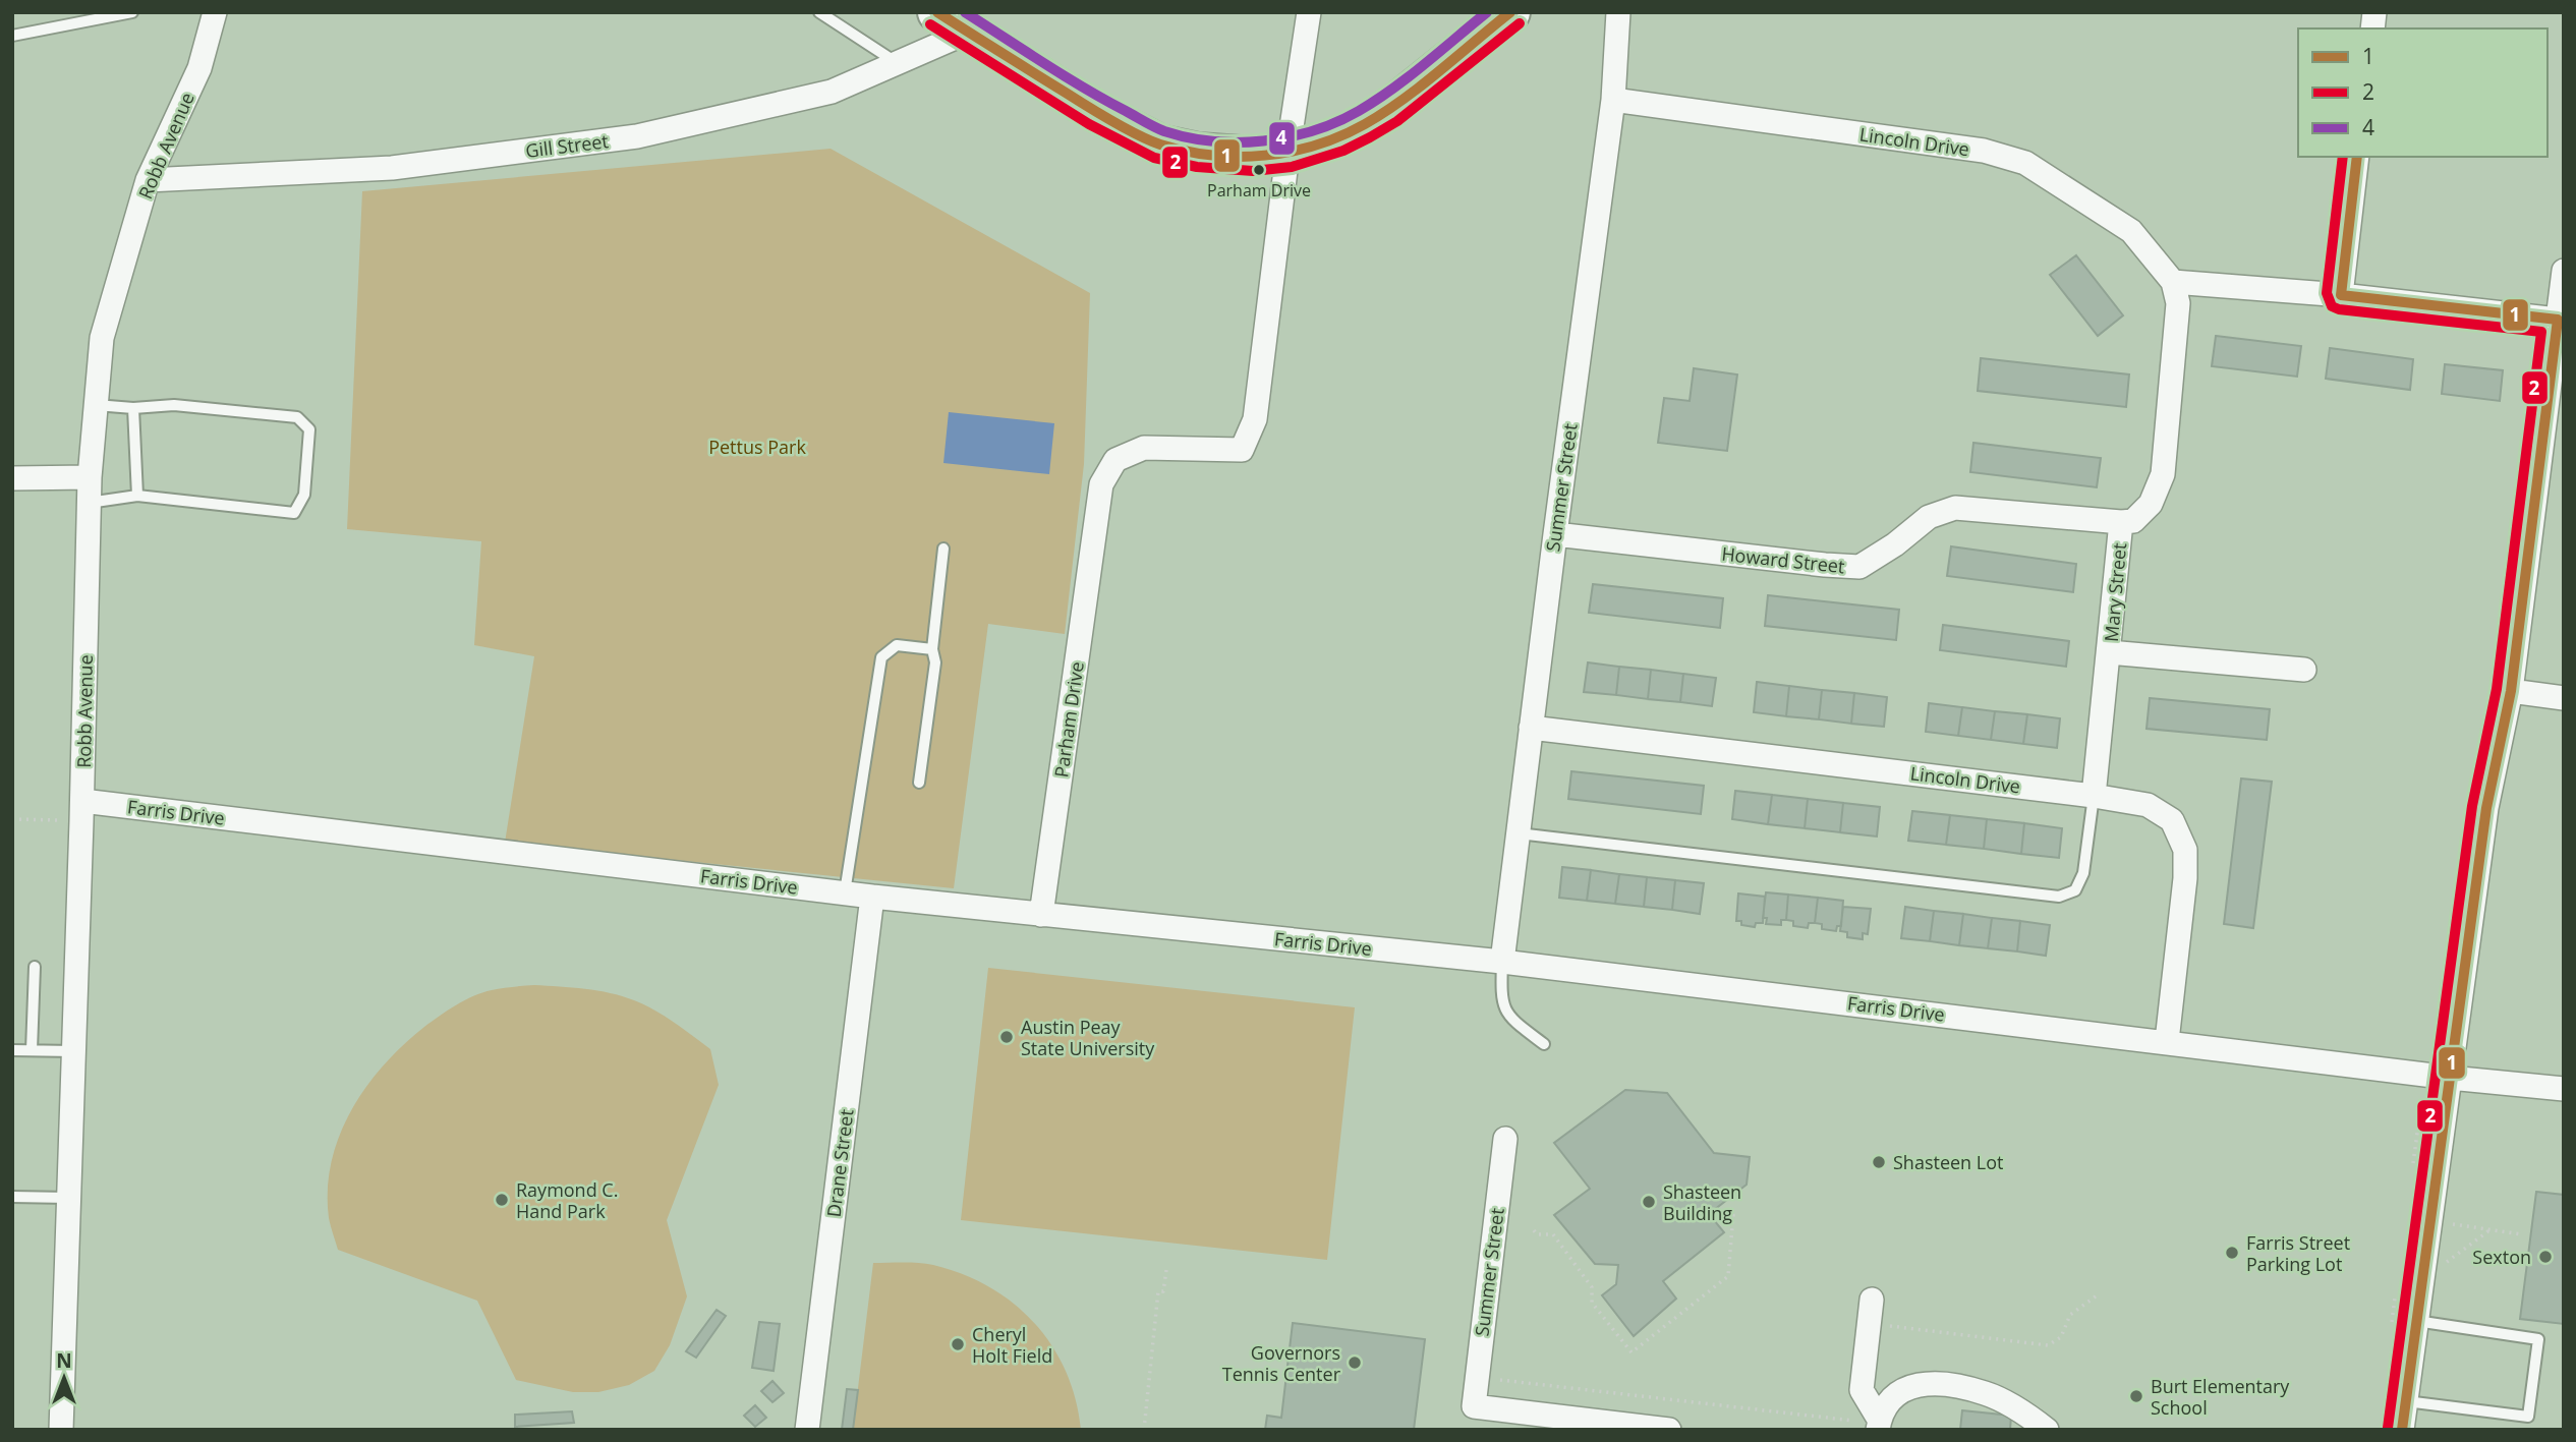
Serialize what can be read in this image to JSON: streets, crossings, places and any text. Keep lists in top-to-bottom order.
{
  "streets": {
    "street": [
      "Lincoln Drive",
      "Robb Avenue",
      "Gill Street",
      "Summer Street",
      "Howard Street",
      "Mary Street",
      "Parham Drive",
      "Farris Drive",
      "Drane Street"
    ]
  },
  "crossings": [
    ["Lincoln Drive", "Summer Street"],
    ["Lincoln Drive", "Mary Street"],
    ["Lincoln Drive", "Farris Drive"],
    ["Robb Avenue", "Gill Street"],
    ["Robb Avenue", "Farris Drive"],
    ["Summer Street", "Howard Street"],
    ["Summer Street", "Farris Drive"],
    ["Howard Street", "Mary Street"],
    ["Parham Drive", "Farris Drive"],
    ["Farris Drive", "Drane Street"]
  ],
  "parks": ["Pettus Park"],
  "places": [
    "Parham Drive",
    "Austin Peay State University",
    "Shasteen Lot",
    "Raymond C. Hand Park",
    "Shasteen Building",
    "Farris Street Parking Lot",
    "Sexton",
    "Cheryl Holt Field",
    "Governors Tennis Center",
    "Burt Elementary School"
  ],
  "lines": ["transit line 1", "transit line 4", "transit line 2"],
  "legend": ["1", "2", "4"],
  "north": "top"
}
